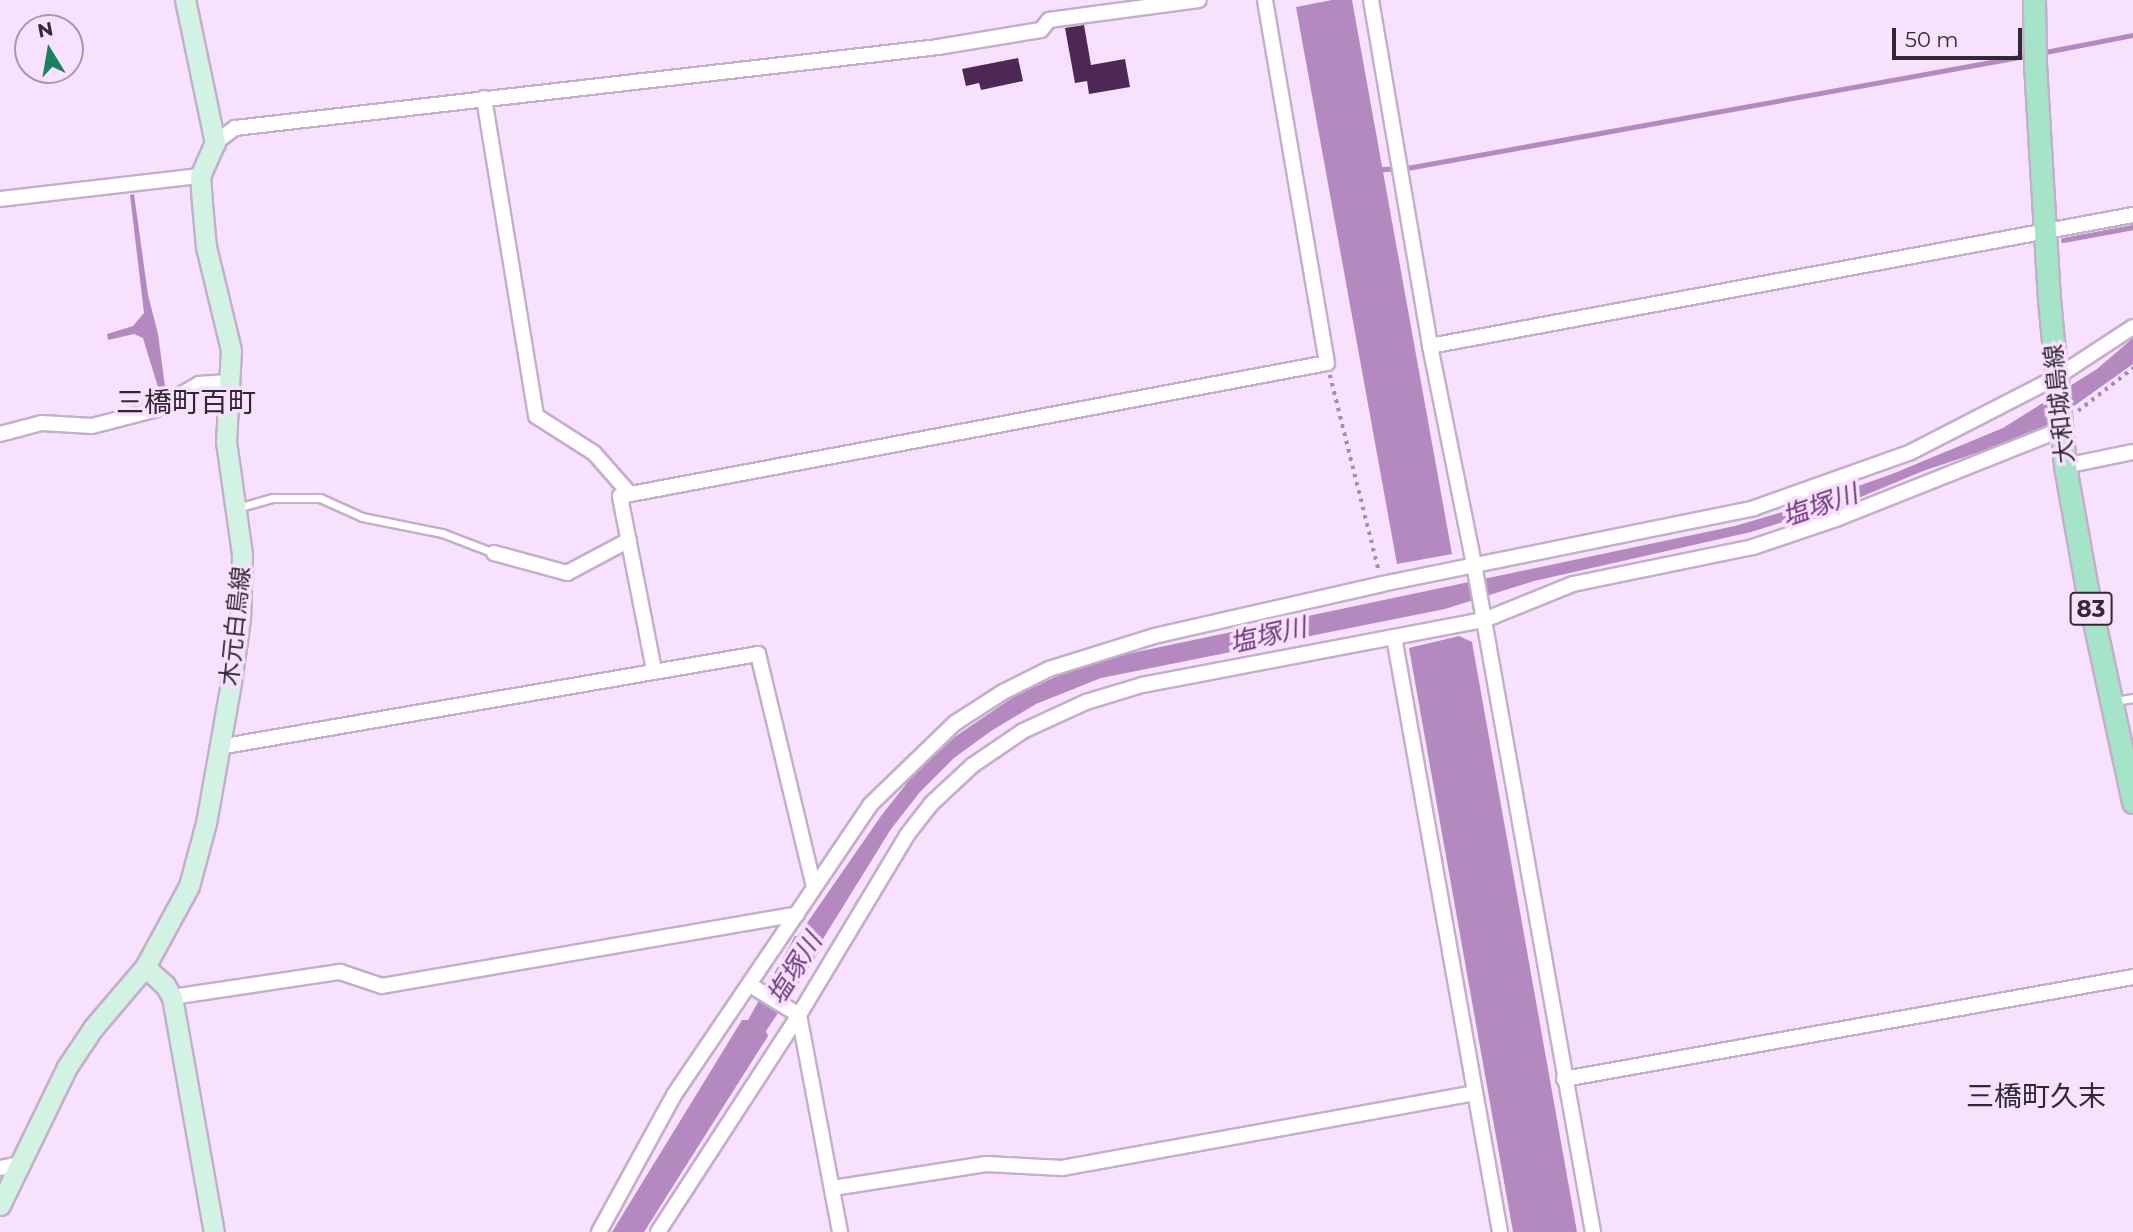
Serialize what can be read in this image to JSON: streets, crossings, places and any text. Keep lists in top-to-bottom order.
{
  "streets": {
    "main road": ["大和城島線", "83", "木元白鳥線"]
  },
  "districts": ["三橋町百町", "三橋町久末"],
  "water": ["塩塚川"],
  "scale_bar": "50 m",
  "north": "top"
}
